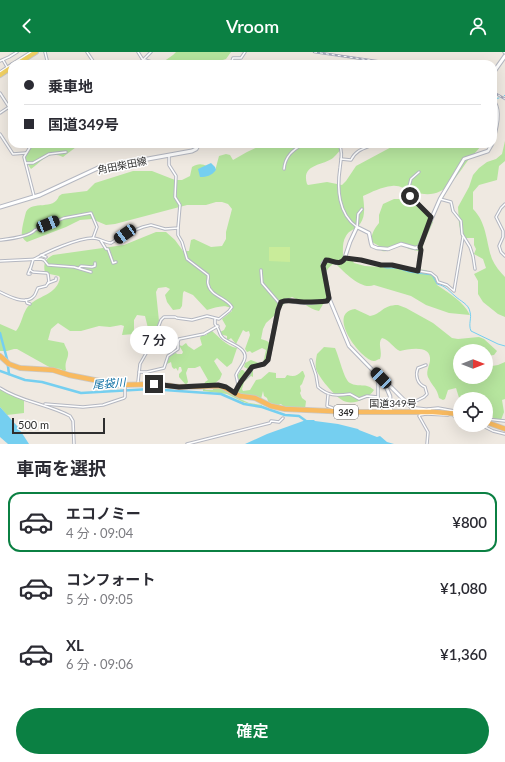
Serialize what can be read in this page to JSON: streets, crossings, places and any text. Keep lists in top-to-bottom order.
{
  "streets": {
    "highway": ["国道349号", "349"],
    "main road": ["角田柴田線"]
  },
  "water": ["尾袋川"],
  "scale_bar": "500 m",
  "north": "right",
  "page": {
    "header": "Vroom",
    "banner": ["乗車地", "国道349号"],
    "bubble": "7 分",
    "scale": "500 m",
    "heading": "車両を選択",
    "list": [
      {
        "name": "エコノミー",
        "note": "4 分 · 09:04",
        "value": "¥800"
      },
      {
        "name": "コンフォート",
        "note": "5 分 · 09:05",
        "value": "¥1,080"
      },
      {
        "name": "XL",
        "note": "6 分 · 09:06",
        "value": "¥1,360"
      }
    ],
    "buttons": "確定"
  }
}
